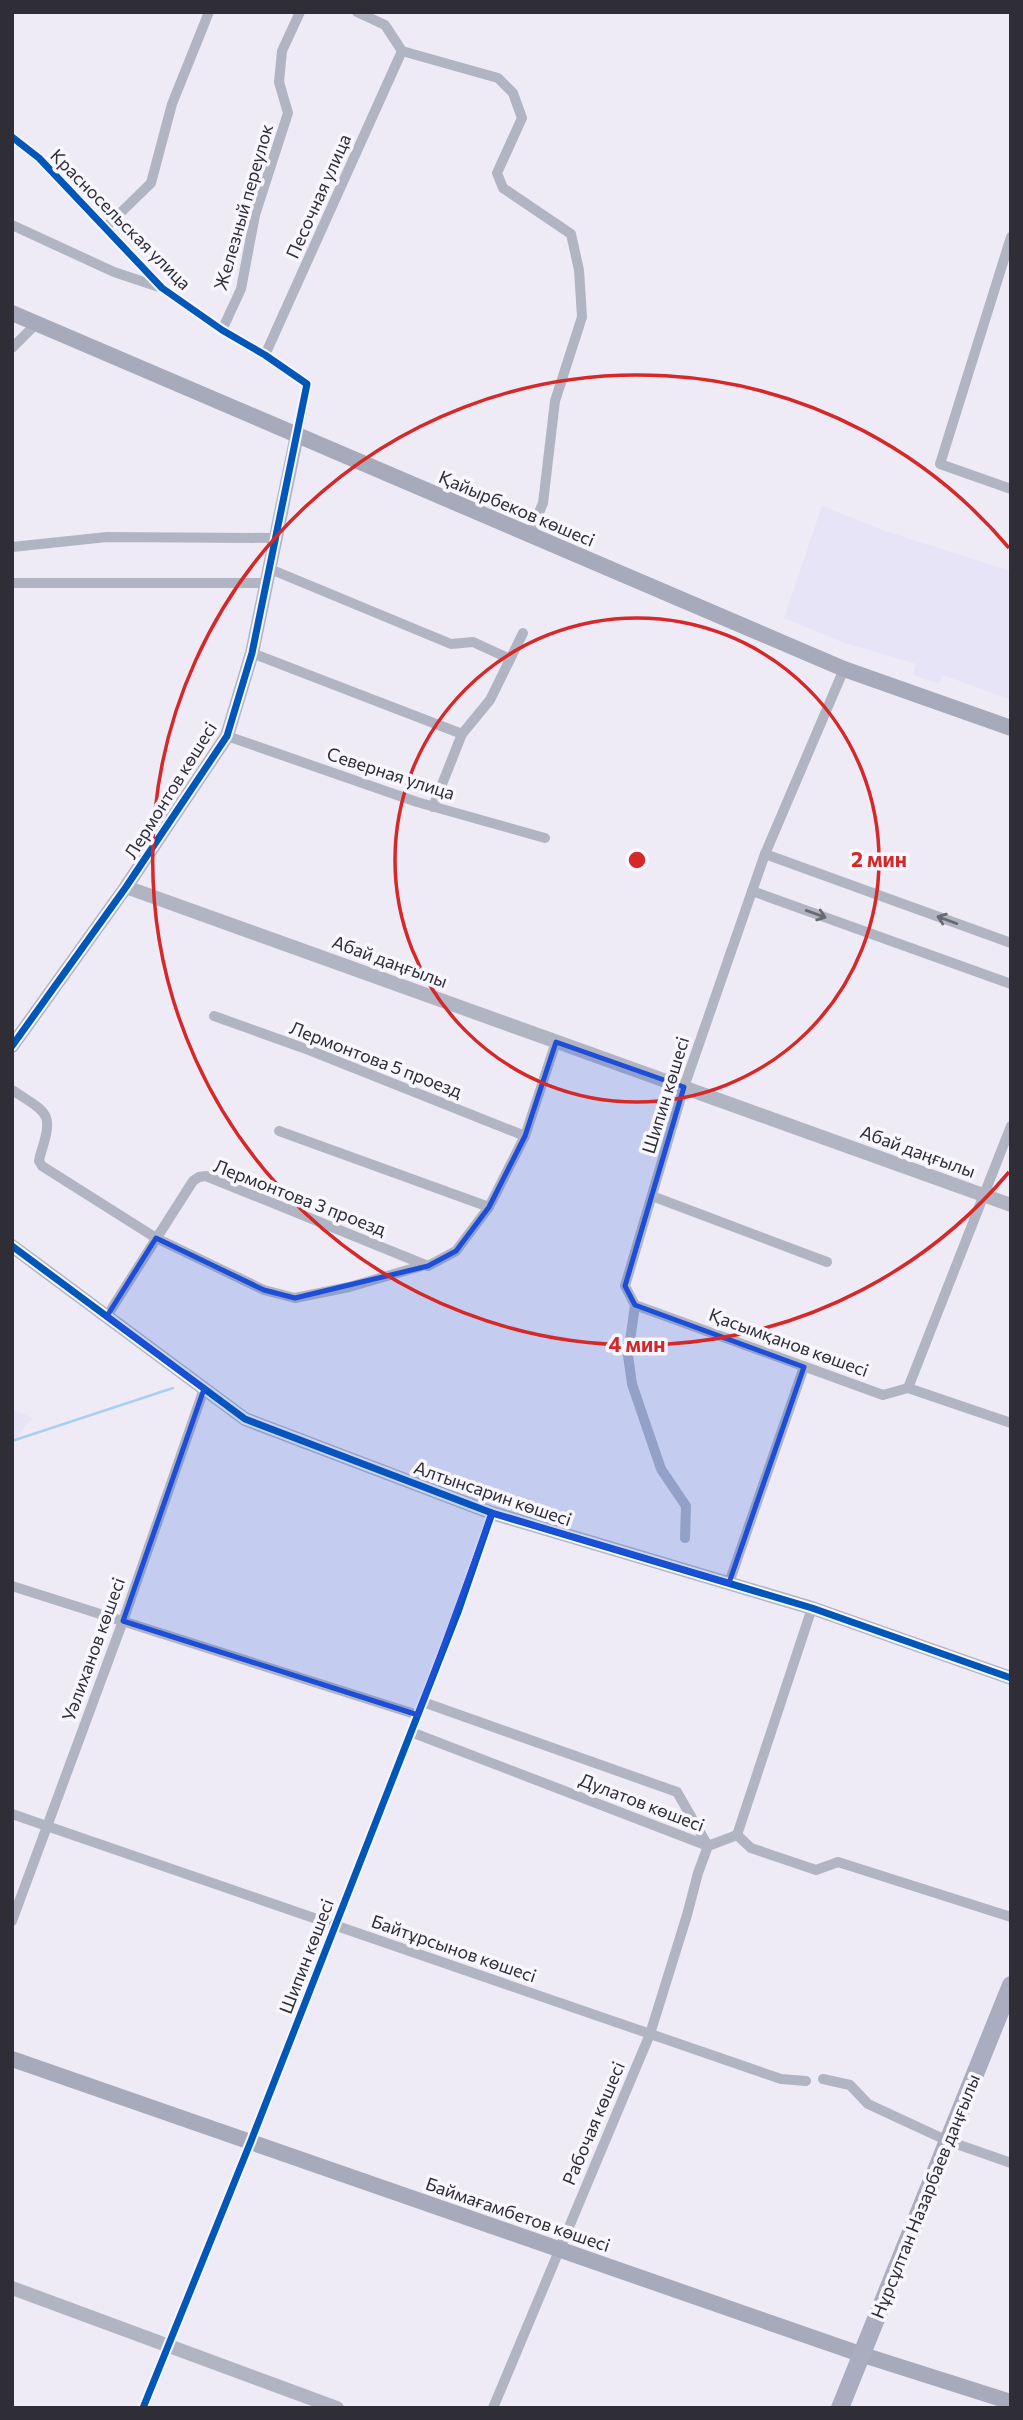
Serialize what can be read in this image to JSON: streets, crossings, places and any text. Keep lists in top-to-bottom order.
{
  "streets": {
    "main road": ["Қайырбеков көшесі", "Нұрсұлтан Назарбаев даңғылы", "Баймағамбетов көшесі"],
    "street": [
      "Песочная улица",
      "Железный переулок",
      "Красносельская улица",
      "Северная улица",
      "Лермонтов көшесі",
      "Абай даңғылы",
      "Лермонтова 5 проезд",
      "Шипин көшесі",
      "Лермонтова 3 проезд",
      "Қасымқанов көшесі",
      "Алтынсарин көшесі",
      "Уәлиханов көшесі",
      "Дулатов көшесі",
      "Байтұрсынов көшесі",
      "Рабочая көшесі"
    ]
  },
  "crossings": [
    ["Песочная улица", "Красносельская улица"],
    ["Железный переулок", "Красносельская улица"],
    ["Красносельская улица", "Қайырбеков көшесі"],
    ["Красносельская улица", "Лермонтов көшесі"],
    ["Қайырбеков көшесі", "Лермонтов көшесі"],
    ["Қайырбеков көшесі", "Шипин көшесі"],
    ["Северная улица", "Лермонтов көшесі"],
    ["Лермонтов көшесі", "Абай даңғылы"],
    ["Абай даңғылы", "Шипин көшесі"],
    ["Шипин көшесі", "Қасымқанов көшесі"],
    ["Шипин көшесі", "Алтынсарин көшесі"],
    ["Шипин көшесі", "Дулатов көшесі"],
    ["Шипин көшесі", "Байтұрсынов көшесі"],
    ["Шипин көшесі", "Баймағамбетов көшесі"],
    ["Лермонтова 3 проезд", "Алтынсарин көшесі"],
    ["Алтынсарин көшесі", "Уәлиханов көшесі"],
    ["Уәлиханов көшесі", "Байтұрсынов көшесі"],
    ["Дулатов көшесі", "Рабочая көшесі"],
    ["Байтұрсынов көшесі", "Рабочая көшесі"],
    ["Рабочая көшесі", "Баймағамбетов көшесі"],
    ["Нұрсұлтан Назарбаев даңғылы", "Баймағамбетов көшесі"]
  ],
  "rings": ["2 мин", "4 мин"]
}
